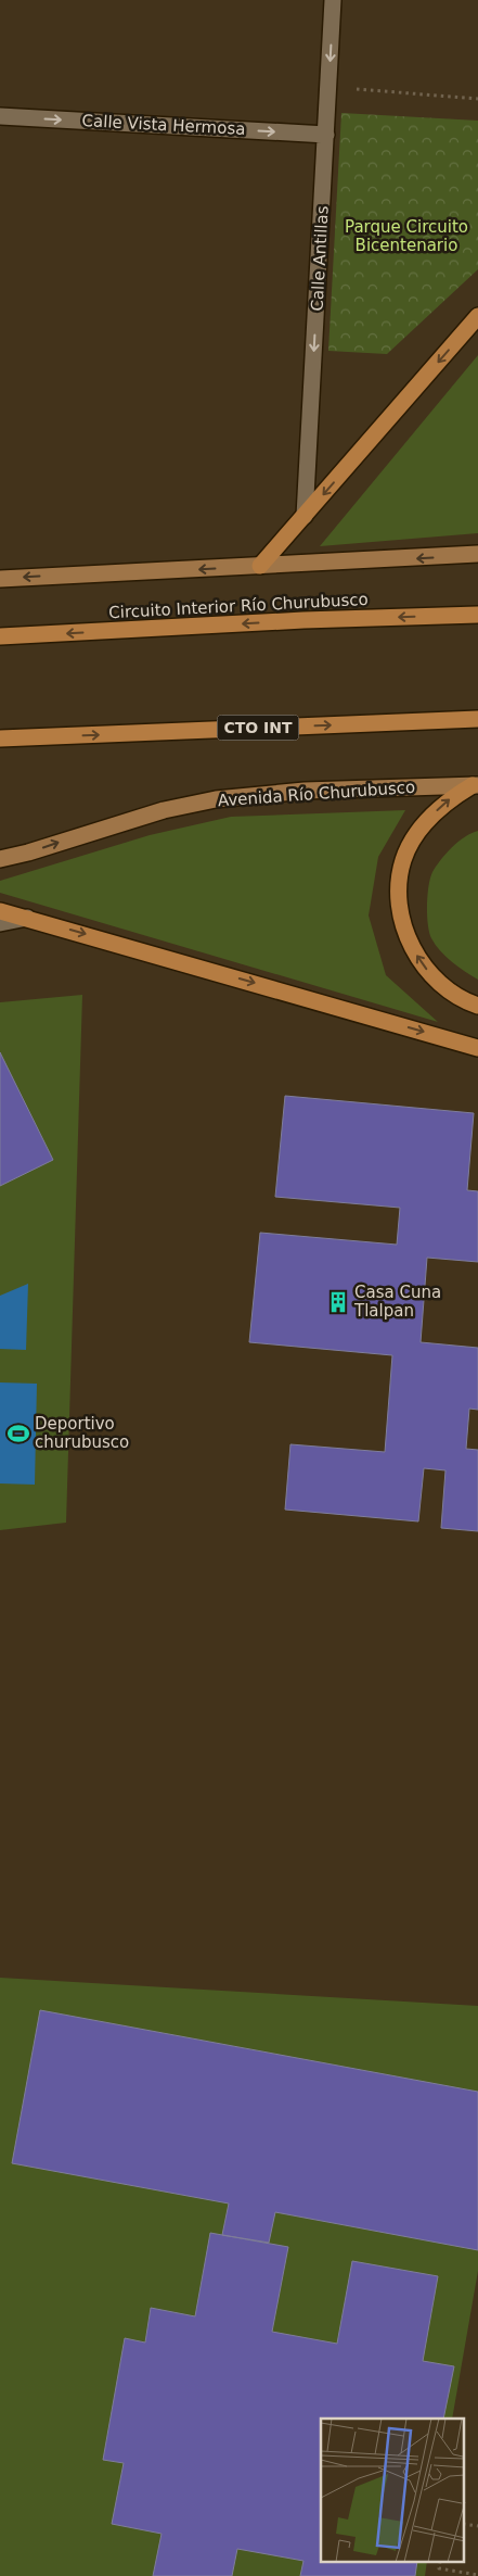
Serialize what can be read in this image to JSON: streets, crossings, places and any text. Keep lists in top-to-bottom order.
{
  "streets": {
    "highway": ["Circuito Interior Río Churubusco", "CTO INT"],
    "main road": ["Avenida Río Churubusco"],
    "street": ["Calle Vista Hermosa", "Calle Antillas"]
  },
  "crossings": [
    ["Calle Vista Hermosa", "Calle Antillas"]
  ],
  "one_way": ["Calle Vista Hermosa", "Calle Antillas", "Avenida Río Churubusco"],
  "parks": ["Parque Circuito Bicentenario"],
  "places": {
    "building": ["Casa Cuna Tlalpan"],
    "sports": ["Deportivo churubusco"]
  }
}
